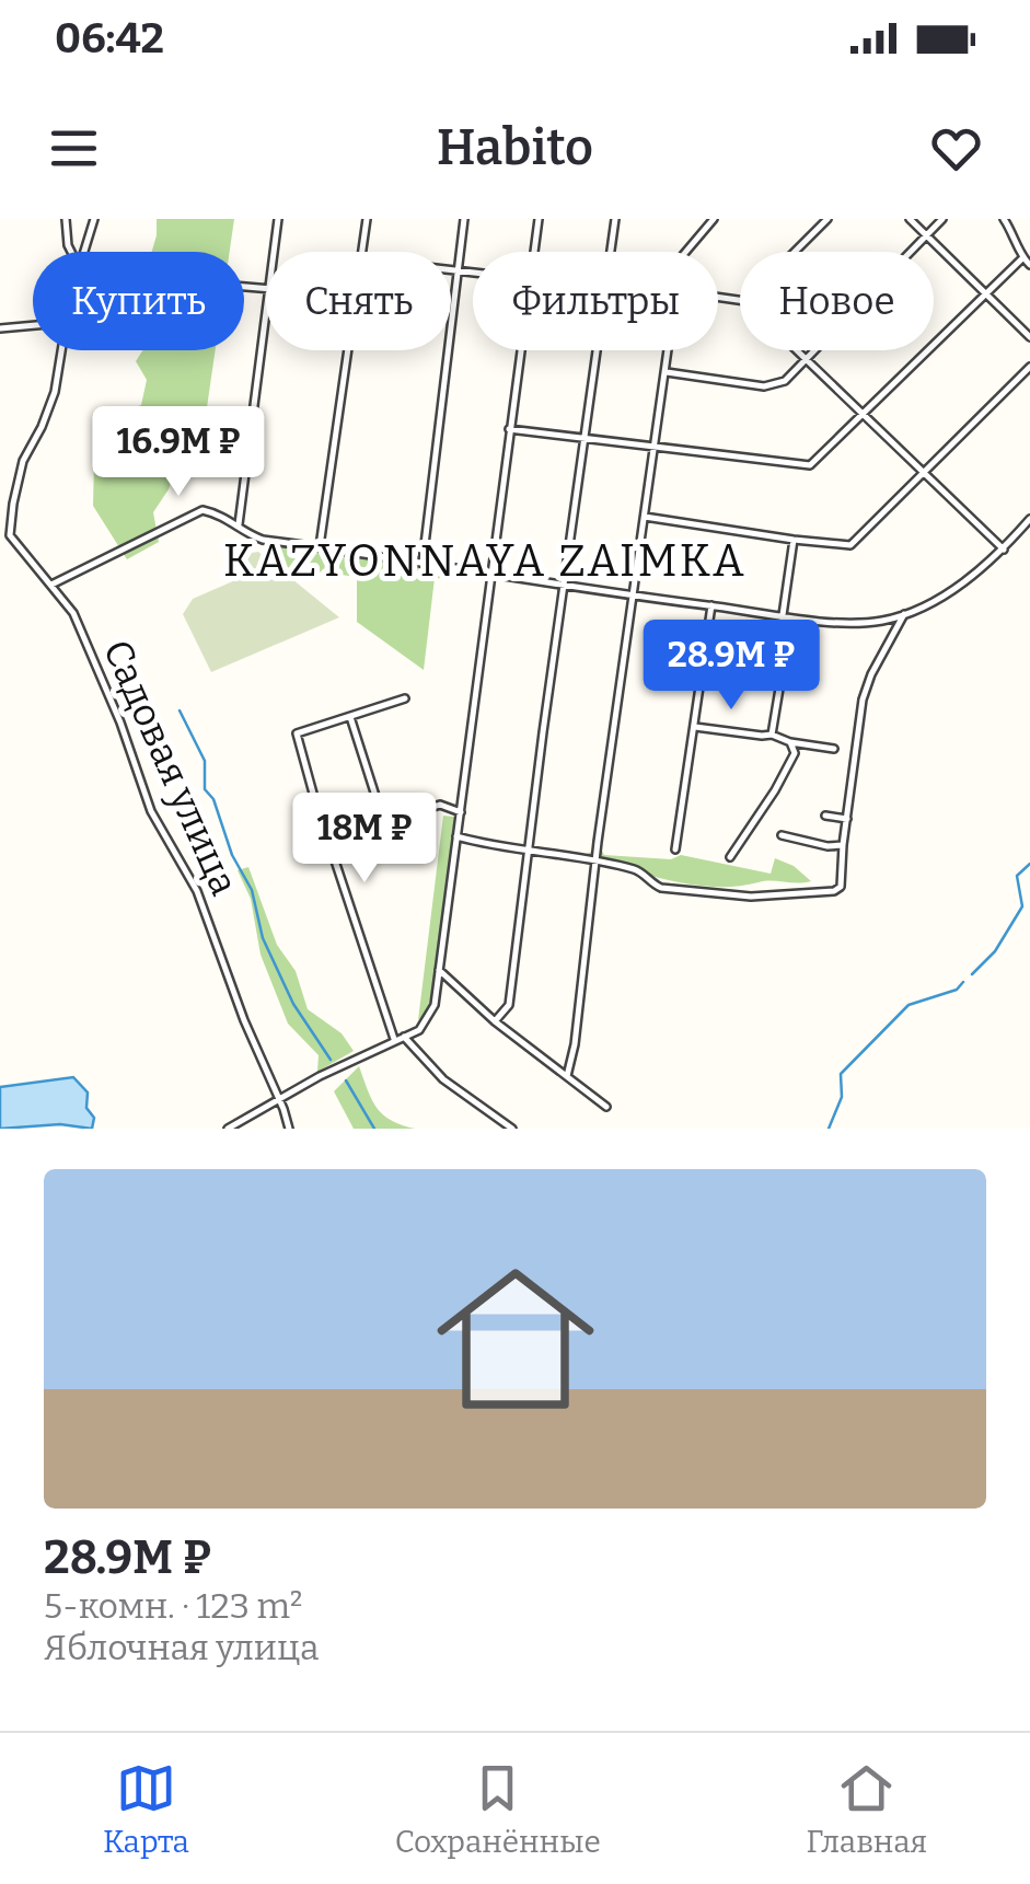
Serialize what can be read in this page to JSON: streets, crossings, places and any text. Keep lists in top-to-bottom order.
{
  "streets": {
    "street": ["Садовая улица"]
  },
  "districts": ["KAZYONNAYA ZAIMKA"],
  "page": {
    "status": "06:42",
    "header": "Habito",
    "chip": [
      "Купить",
      "Снять",
      "Фильтры",
      "Новое"
    ],
    "price": ["16.9M ₽", "28.9M ₽", "18M ₽"],
    "list": [
      {
        "name": "28.9M ₽",
        "note": "5-комн. · 123 m² · Яблочная улица"
      }
    ],
    "tabs": ["Карта", "Сохранённые", "Главная"]
  }
}
